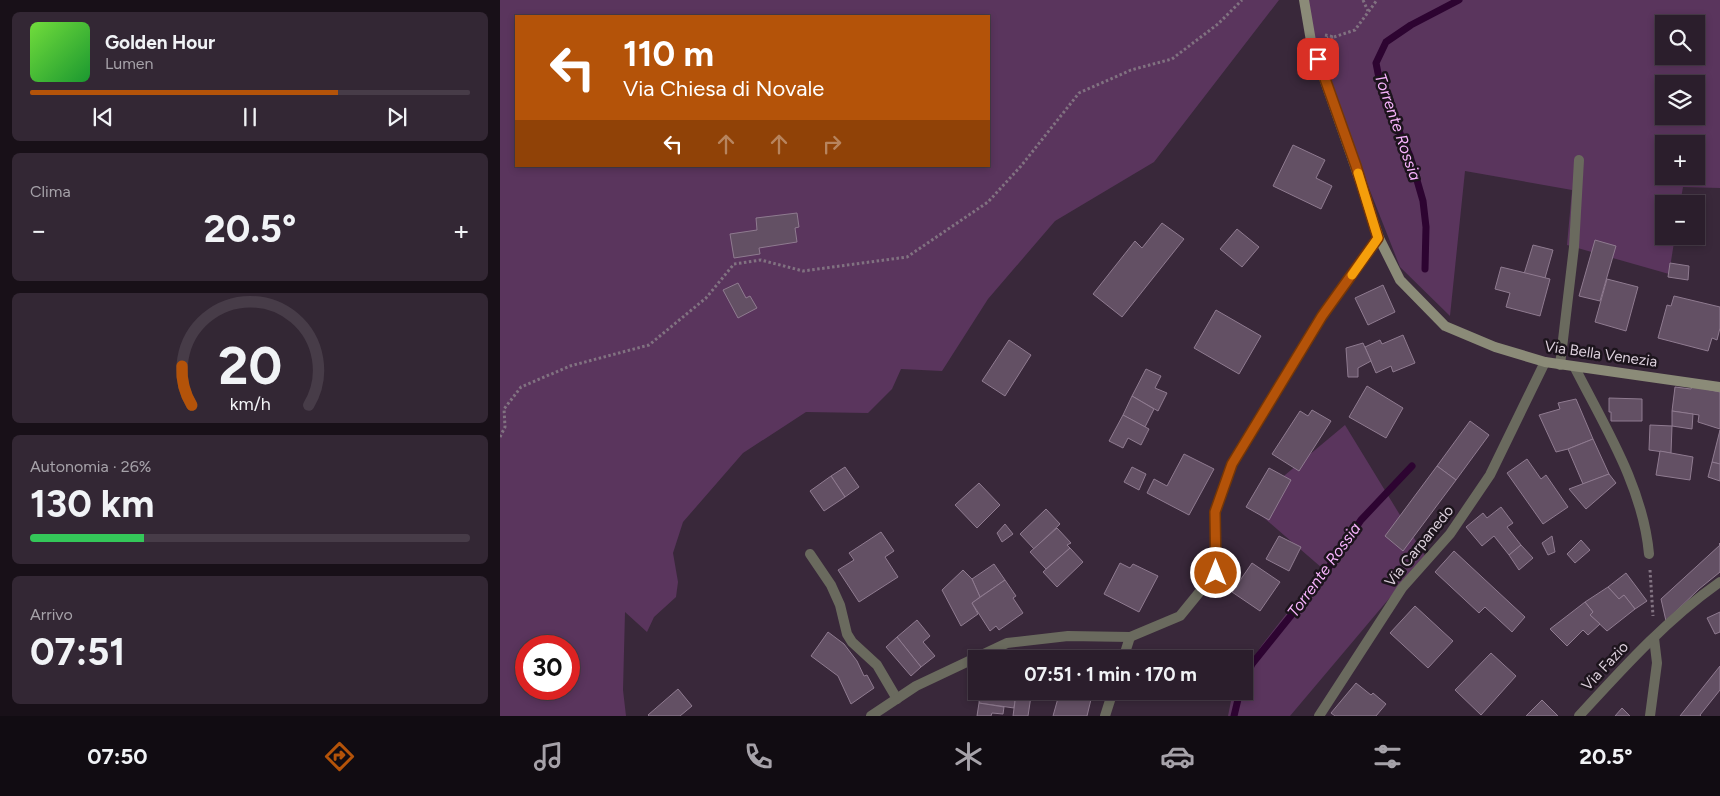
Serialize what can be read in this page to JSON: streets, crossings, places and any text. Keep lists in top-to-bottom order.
{
  "streets": {
    "main road": ["Via Bella Venezia"],
    "street": ["Via Carpanedo", "Via Fazio"]
  },
  "crossings": [
    ["Via Bella Venezia", "Via Carpanedo"]
  ],
  "water": ["Torrente Rossia"],
  "page": {
    "map_buttons": ["+", "−"],
    "turn": ["110 m", "Via Chiesa di Novale"],
    "song": ["Golden Hour", "Lumen"],
    "tile": [
      "Clima",
      ["Autonomia · 26%", "130 km"],
      ["Arrivo", "07:51"]
    ],
    "heat": ["−", "20.5°", "+"],
    "limit": "30",
    "trip": "07:51 · 1 min · 170 m",
    "tabs": ["07:50", "20.5°"],
    "gauge": ["20", "km/h"]
  }
}
